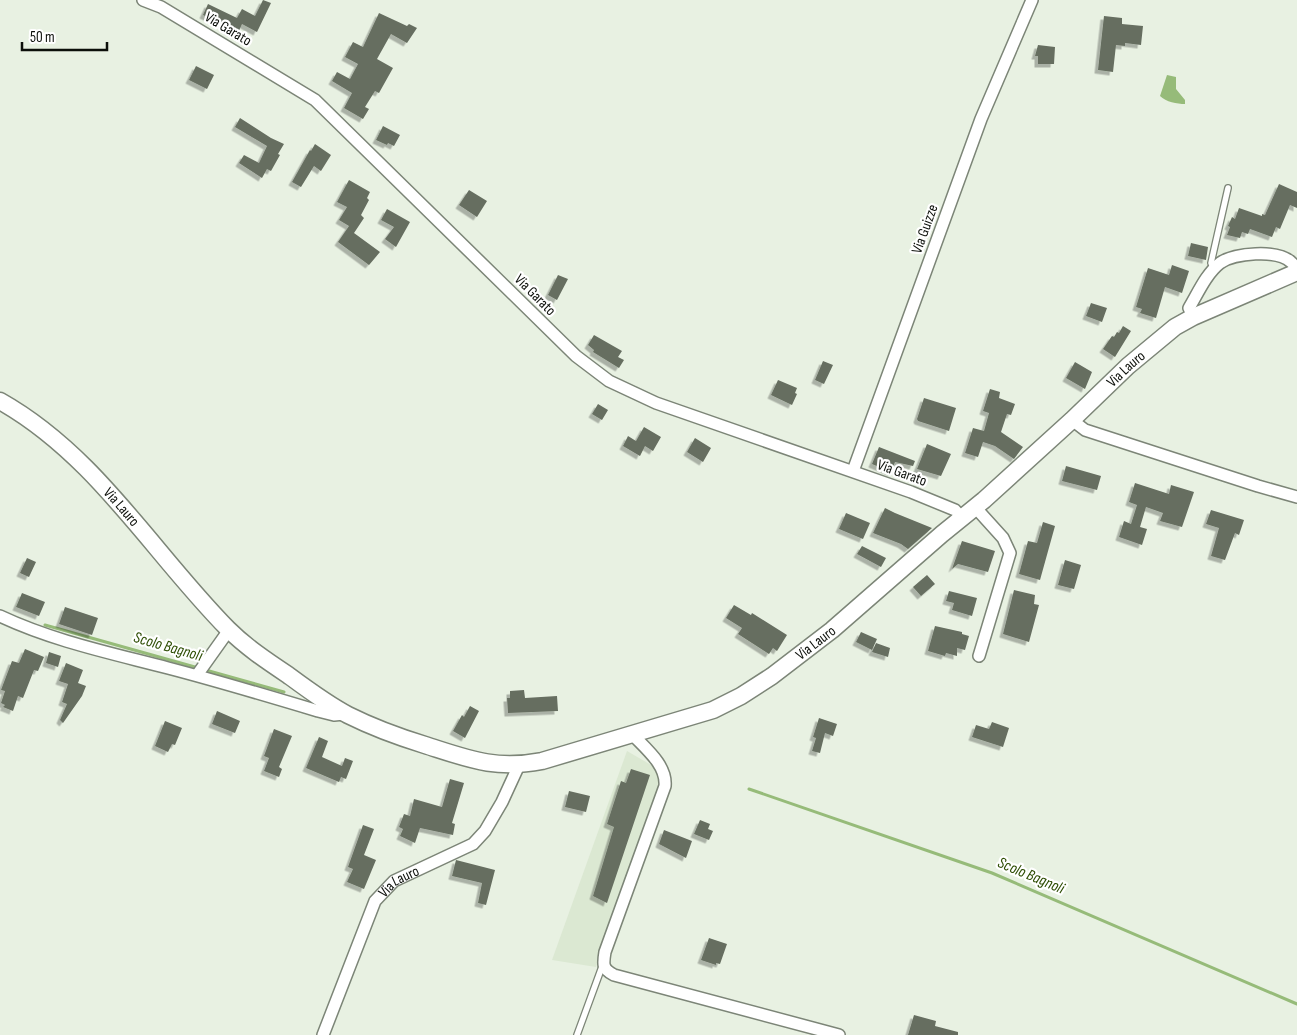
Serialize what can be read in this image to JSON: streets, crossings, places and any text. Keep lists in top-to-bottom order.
{
  "streets": {
    "street": ["Via Garato", "Via Guizze", "Via Lauro"]
  },
  "crossings": [
    ["Via Garato", "Via Guizze"],
    ["Via Garato", "Via Lauro"]
  ],
  "water": ["Scolo Bagnoli"],
  "scale_bar": "50 m"
}
